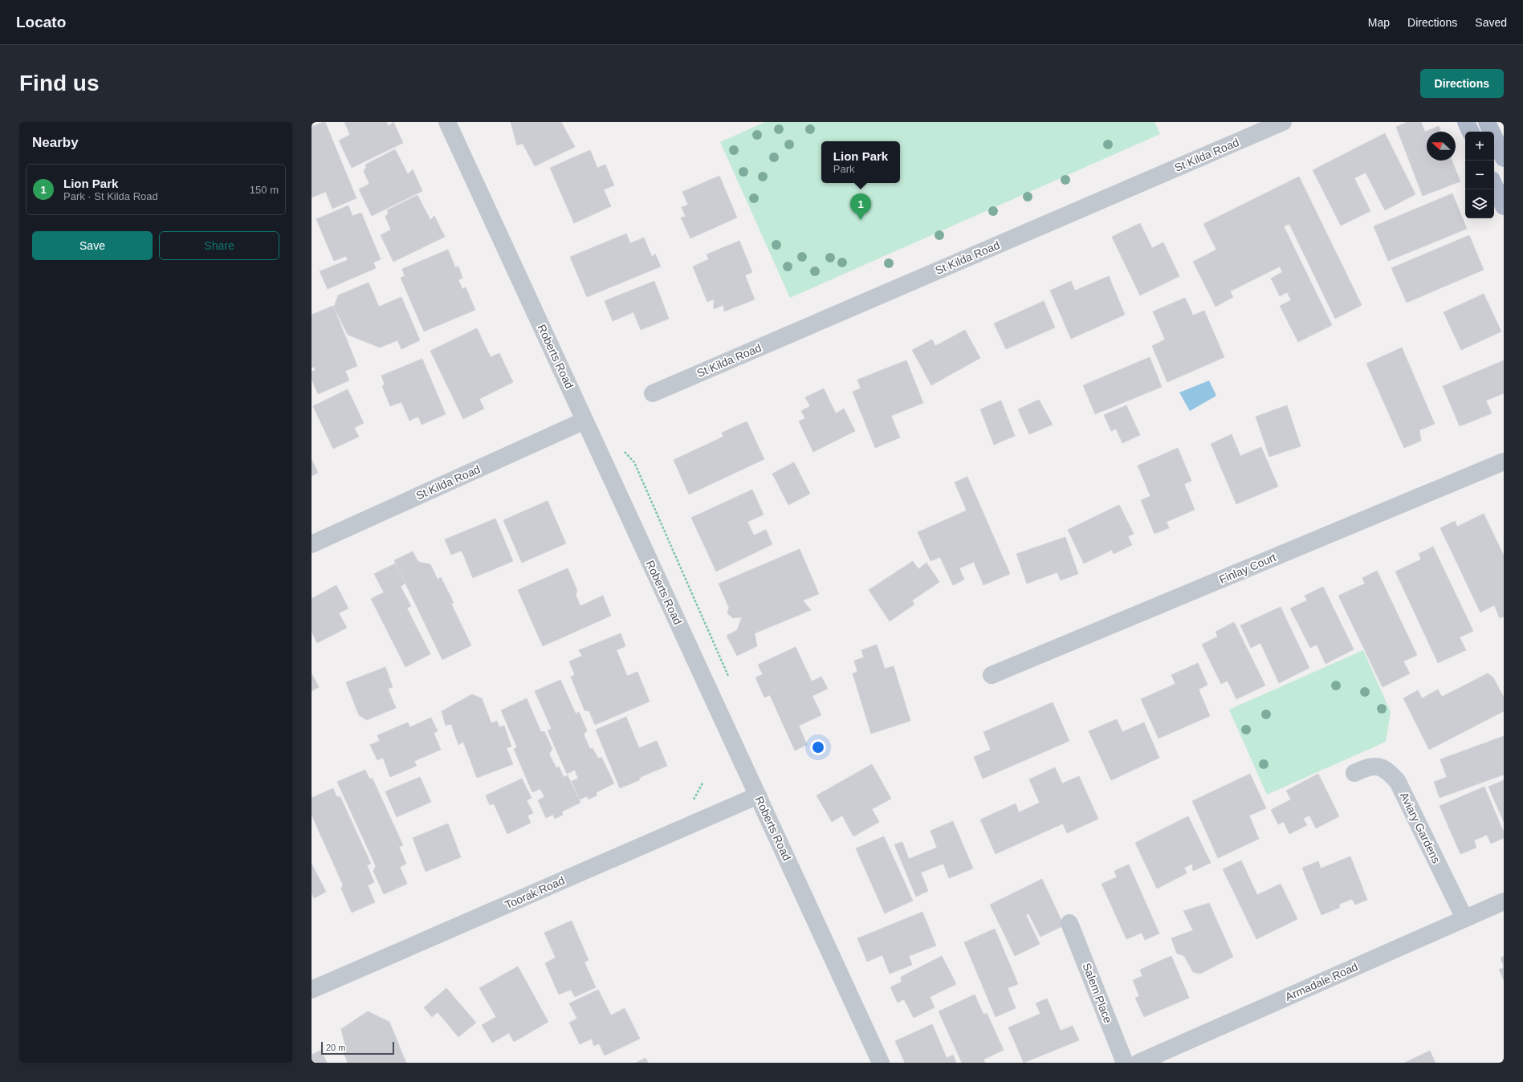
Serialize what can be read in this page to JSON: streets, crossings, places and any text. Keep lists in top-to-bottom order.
{
  "streets": {
    "street": [
      "St Kilda Road",
      "Roberts Road",
      "Finlay Court",
      "Aviary Gardens",
      "Toorak Road",
      "Armadale Road",
      "Salem Place"
    ]
  },
  "crossings": [
    ["St Kilda Road", "Roberts Road"],
    ["Roberts Road", "Toorak Road"],
    ["Aviary Gardens", "Armadale Road"]
  ],
  "scale_bar": "20 m",
  "north": "left",
  "page": {
    "header": "Locato",
    "nav": ["Map", "Directions", "Saved"],
    "buttons": [
      "Directions",
      ["Save", "Share"]
    ],
    "title": "Find us",
    "heading": "Nearby",
    "map_buttons": ["+", "−"],
    "popup": ["Lion Park", "Park"],
    "list": [
      {
        "mark": "1",
        "name": "Lion Park",
        "note": "Park · St Kilda Road",
        "value": "150 m"
      }
    ],
    "pins": "1",
    "scale": "20 m"
  }
}
